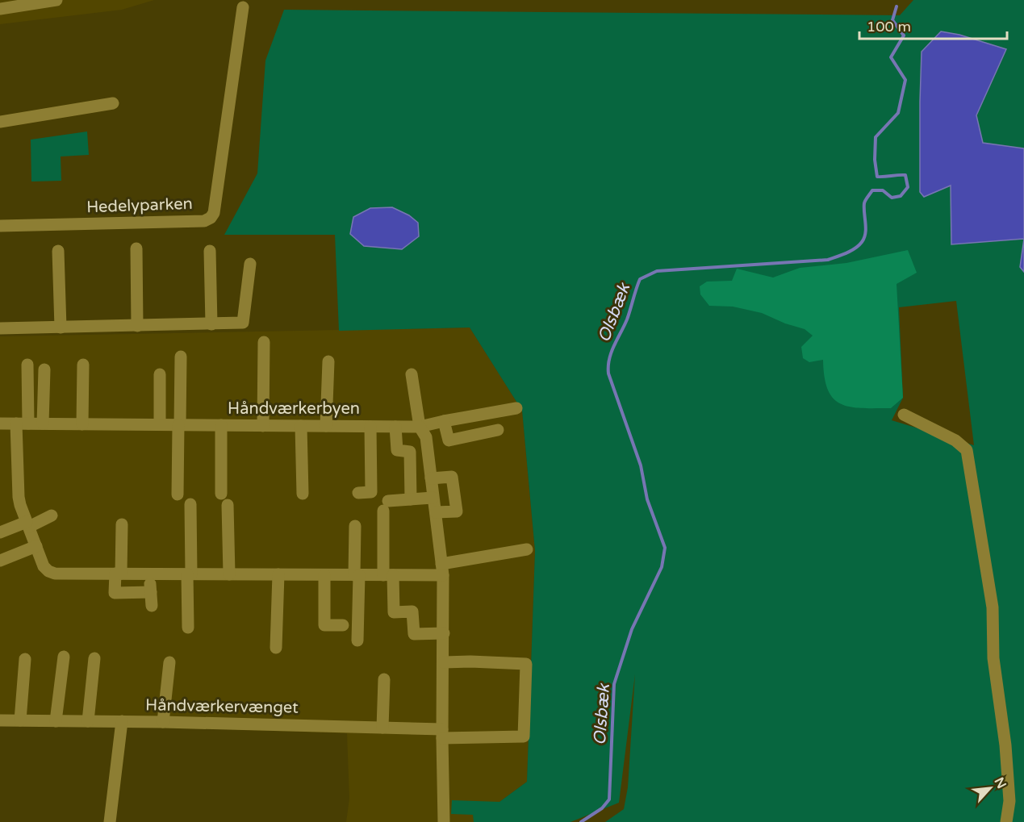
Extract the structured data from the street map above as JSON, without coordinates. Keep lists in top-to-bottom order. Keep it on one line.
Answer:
{"streets":{"street":["Hedelyparken","Håndværkerbyen","Håndværkervænget"]},"water":["Olsbæk"],"scale_bar":"100 m","north":"top right"}
